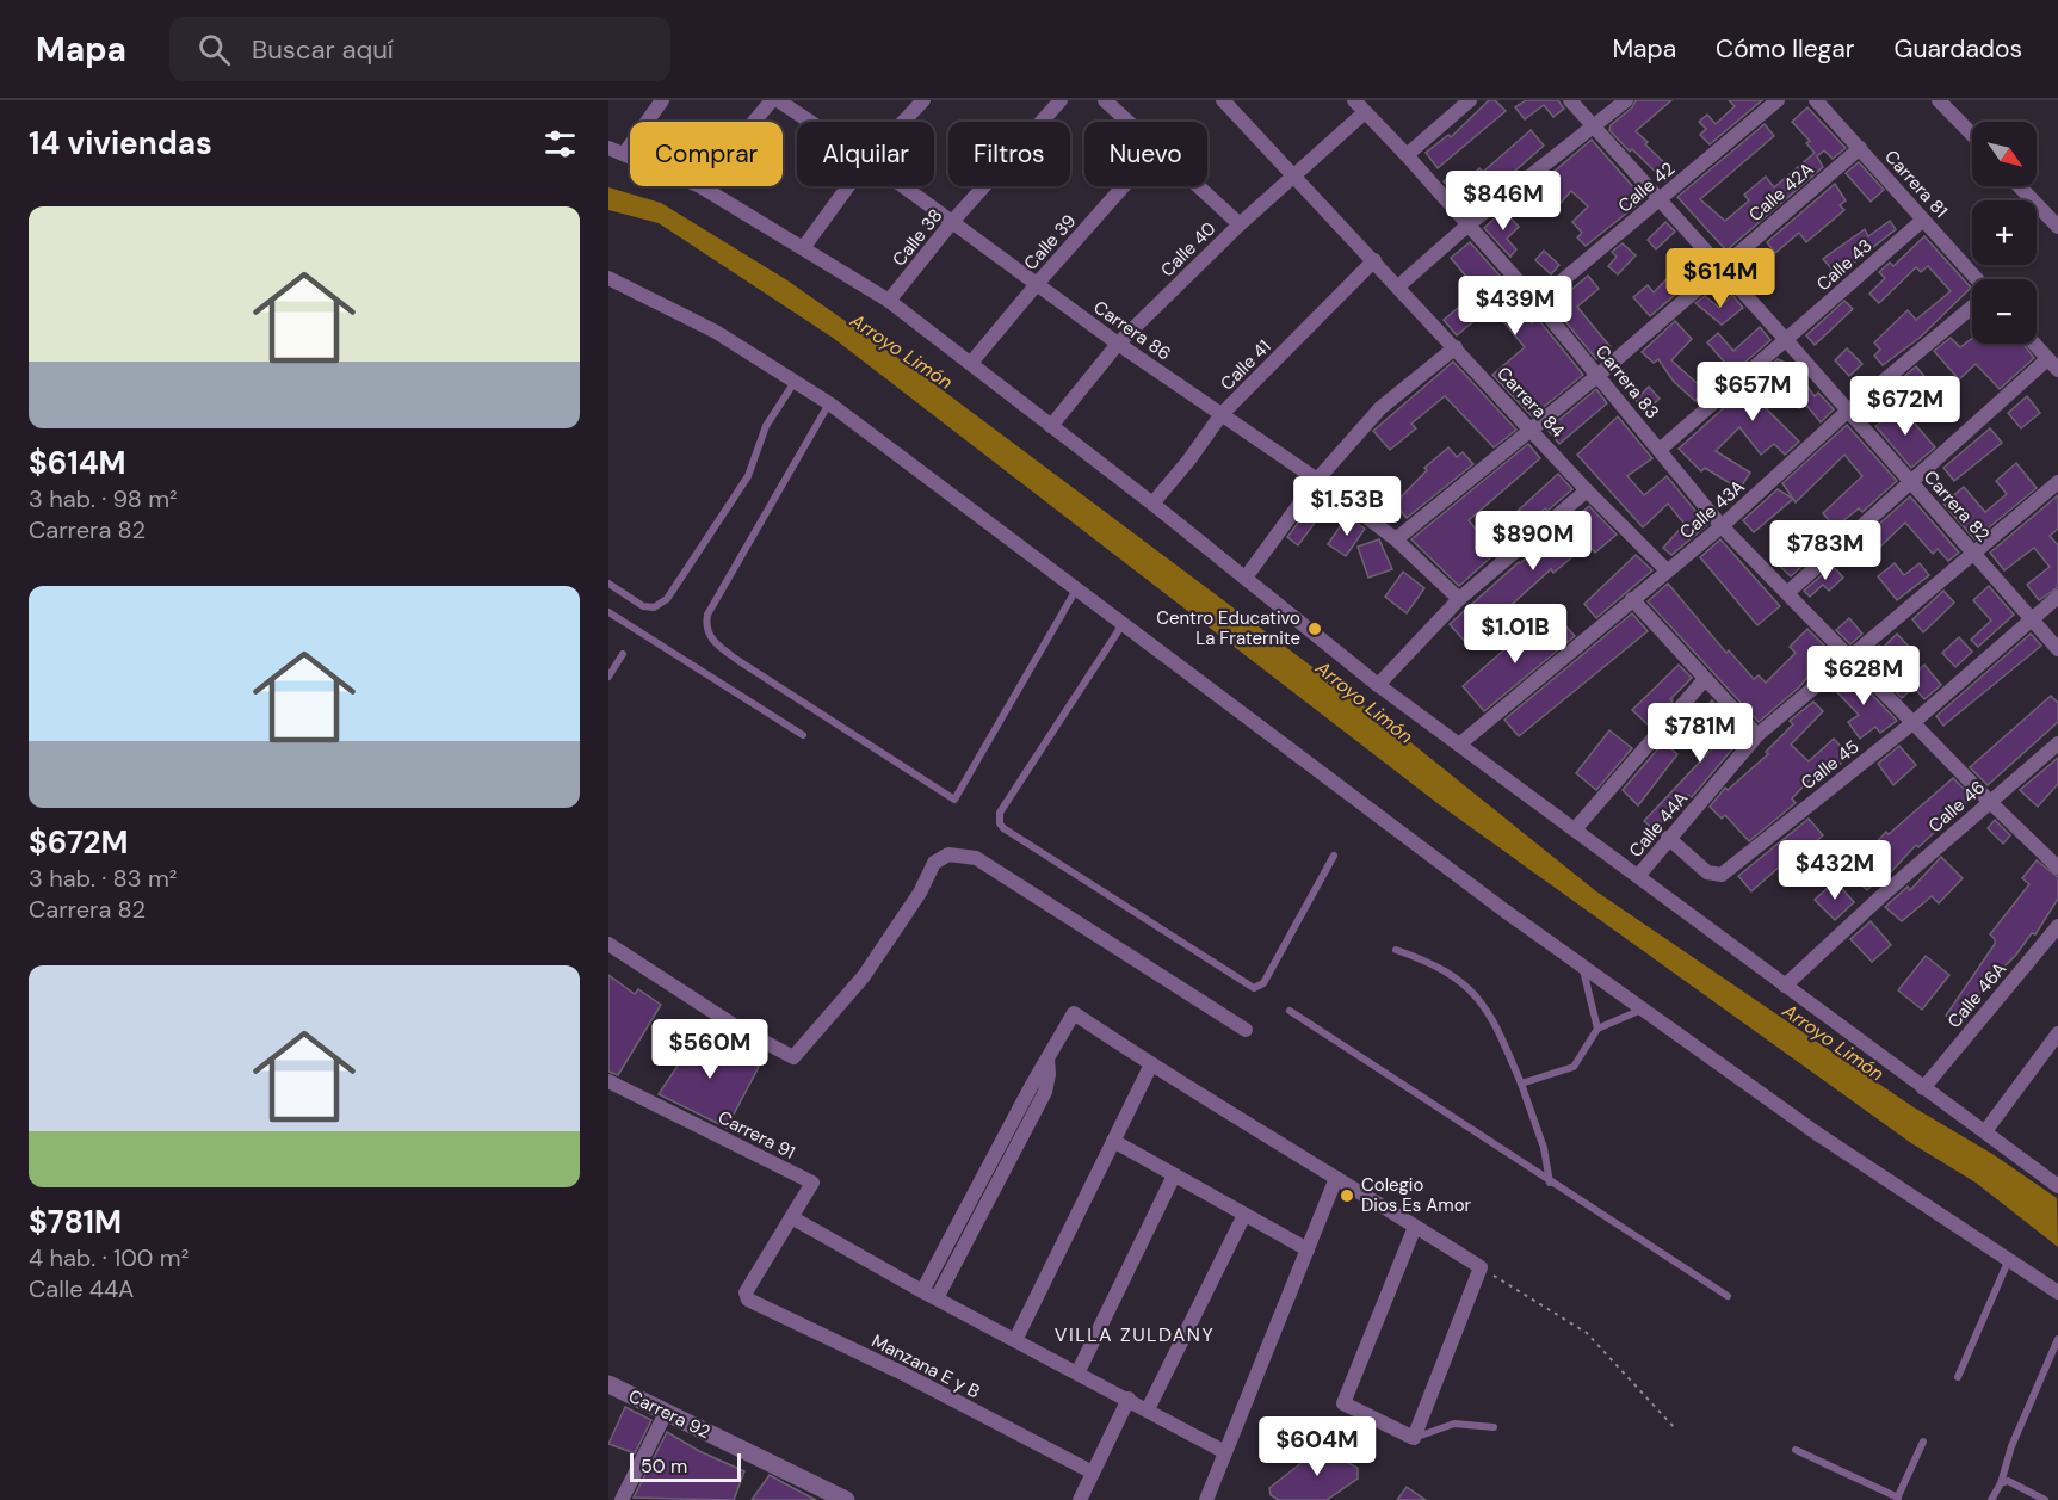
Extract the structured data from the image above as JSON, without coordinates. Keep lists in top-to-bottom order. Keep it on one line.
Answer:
{"streets":{"street":["Carrera 81","Calle 42","Calle 42A","Calle 38","Calle 39","Calle 40","Calle 43","Carrera 86","Calle 41","Carrera 83","Carrera 84","Carrera 82","Calle 43A","Calle 45","Calle 46","Calle 44A","Calle 46A","Carrera 91","Manzana E y B","Carrera 92"]},"crossings":[["Carrera 81","Calle 42A"],["Carrera 81","Calle 43"],["Calle 42","Carrera 83"],["Calle 42","Carrera 82"],["Calle 42A","Carrera 86"],["Calle 42A","Carrera 83"],["Calle 42A","Carrera 84"],["Calle 42A","Carrera 82"],["Calle 38","Carrera 86"],["Calle 39","Carrera 86"],["Calle 40","Carrera 86"],["Calle 40","Carrera 83"],["Calle 40","Carrera 84"],["Calle 43","Carrera 83"],["Calle 43","Carrera 82"],["Carrera 86","Calle 41"],["Calle 41","Carrera 84"],["Carrera 83","Calle 43A"],["Carrera 83","Calle 45"],["Carrera 83","Calle 46"],["Carrera 83","Calle 44A"],["Carrera 84","Calle 43A"],["Carrera 82","Calle 43A"],["Carrera 82","Calle 45"],["Carrera 82","Calle 44A"],["Calle 45","Calle 44A"],["Carrera 91","Manzana E y B"]],"districts":["VILLA ZULDANY"],"water":["Arroyo Limón"],"places":["Centro Educativo La Fraternite","Colegio Dios Es Amor"],"scale_bar":"50 m","north":"bottom right","page":{"header":"Mapa","search":"Buscar aquí","nav":["Mapa","Cómo llegar","Guardados"],"heading":"14 viviendas","map_buttons":["+","−"],"chip":["Comprar","Alquilar","Filtros","Nuevo"],"price":["$846M","$614M","$439M","$657M","$672M","$1.53B","$890M","$783M","$1.01B","$628M","$781M","$432M","$560M","$604M"],"list":[{"name":"$614M","note":"3 hab. · 98 m² · Carrera 82"},{"name":"$672M","note":"3 hab. · 83 m² · Carrera 82"},{"name":"$781M","note":"4 hab. · 100 m² · Calle 44A"}],"scale":"50 m"}}
